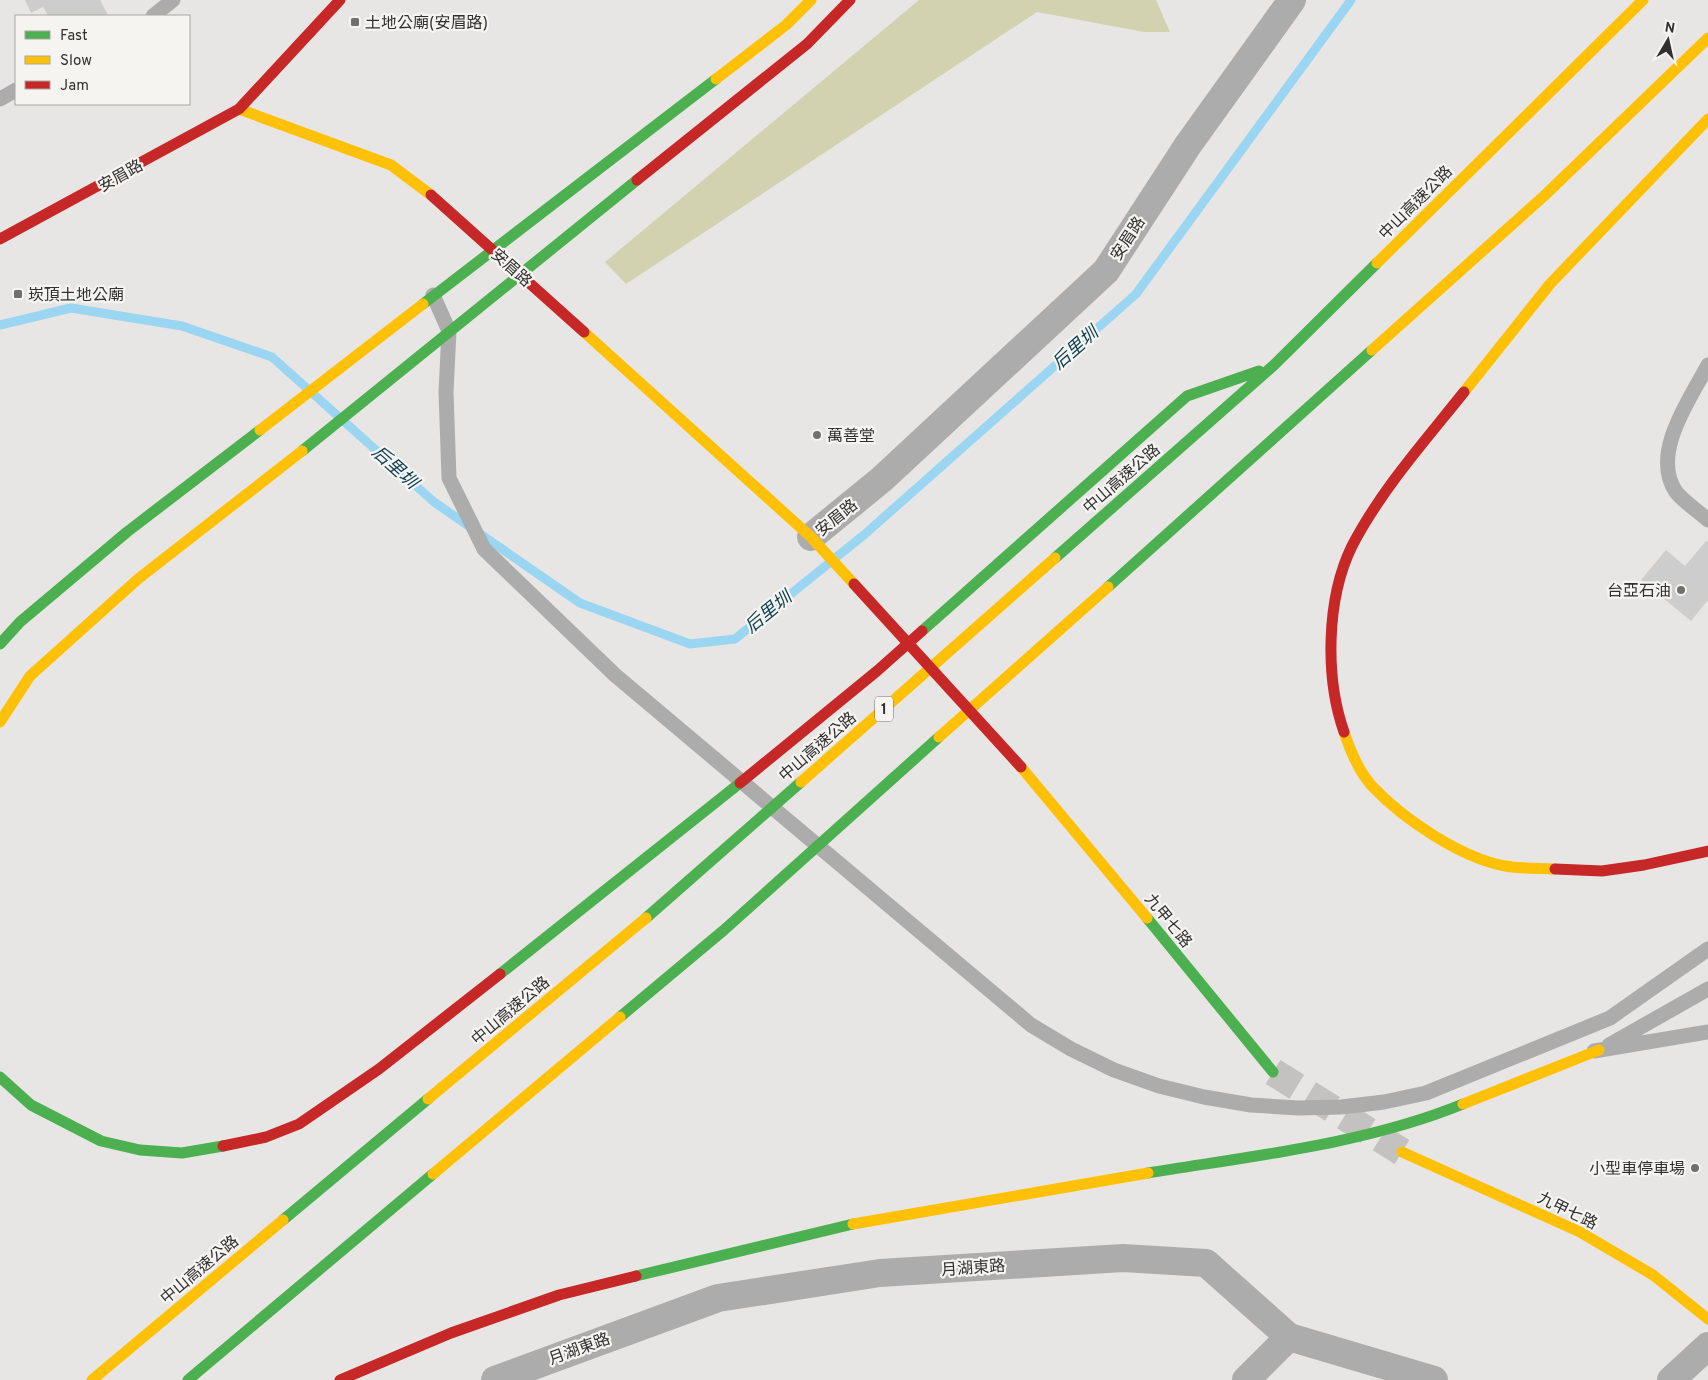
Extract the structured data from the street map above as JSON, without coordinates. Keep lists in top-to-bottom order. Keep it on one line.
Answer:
{"streets":{"main road":["安眉路","中山高速公路","1","九甲七路"],"street":["月湖東路"]},"crossings":[["安眉路","九甲七路"]],"water":["后里圳"],"places":{"transit":["土地公廟(安眉路)","崁頂土地公廟"],"other":["萬善堂","台亞石油","小型車停車場"]},"legend":["Fast","Slow","Jam"],"north":"top"}
